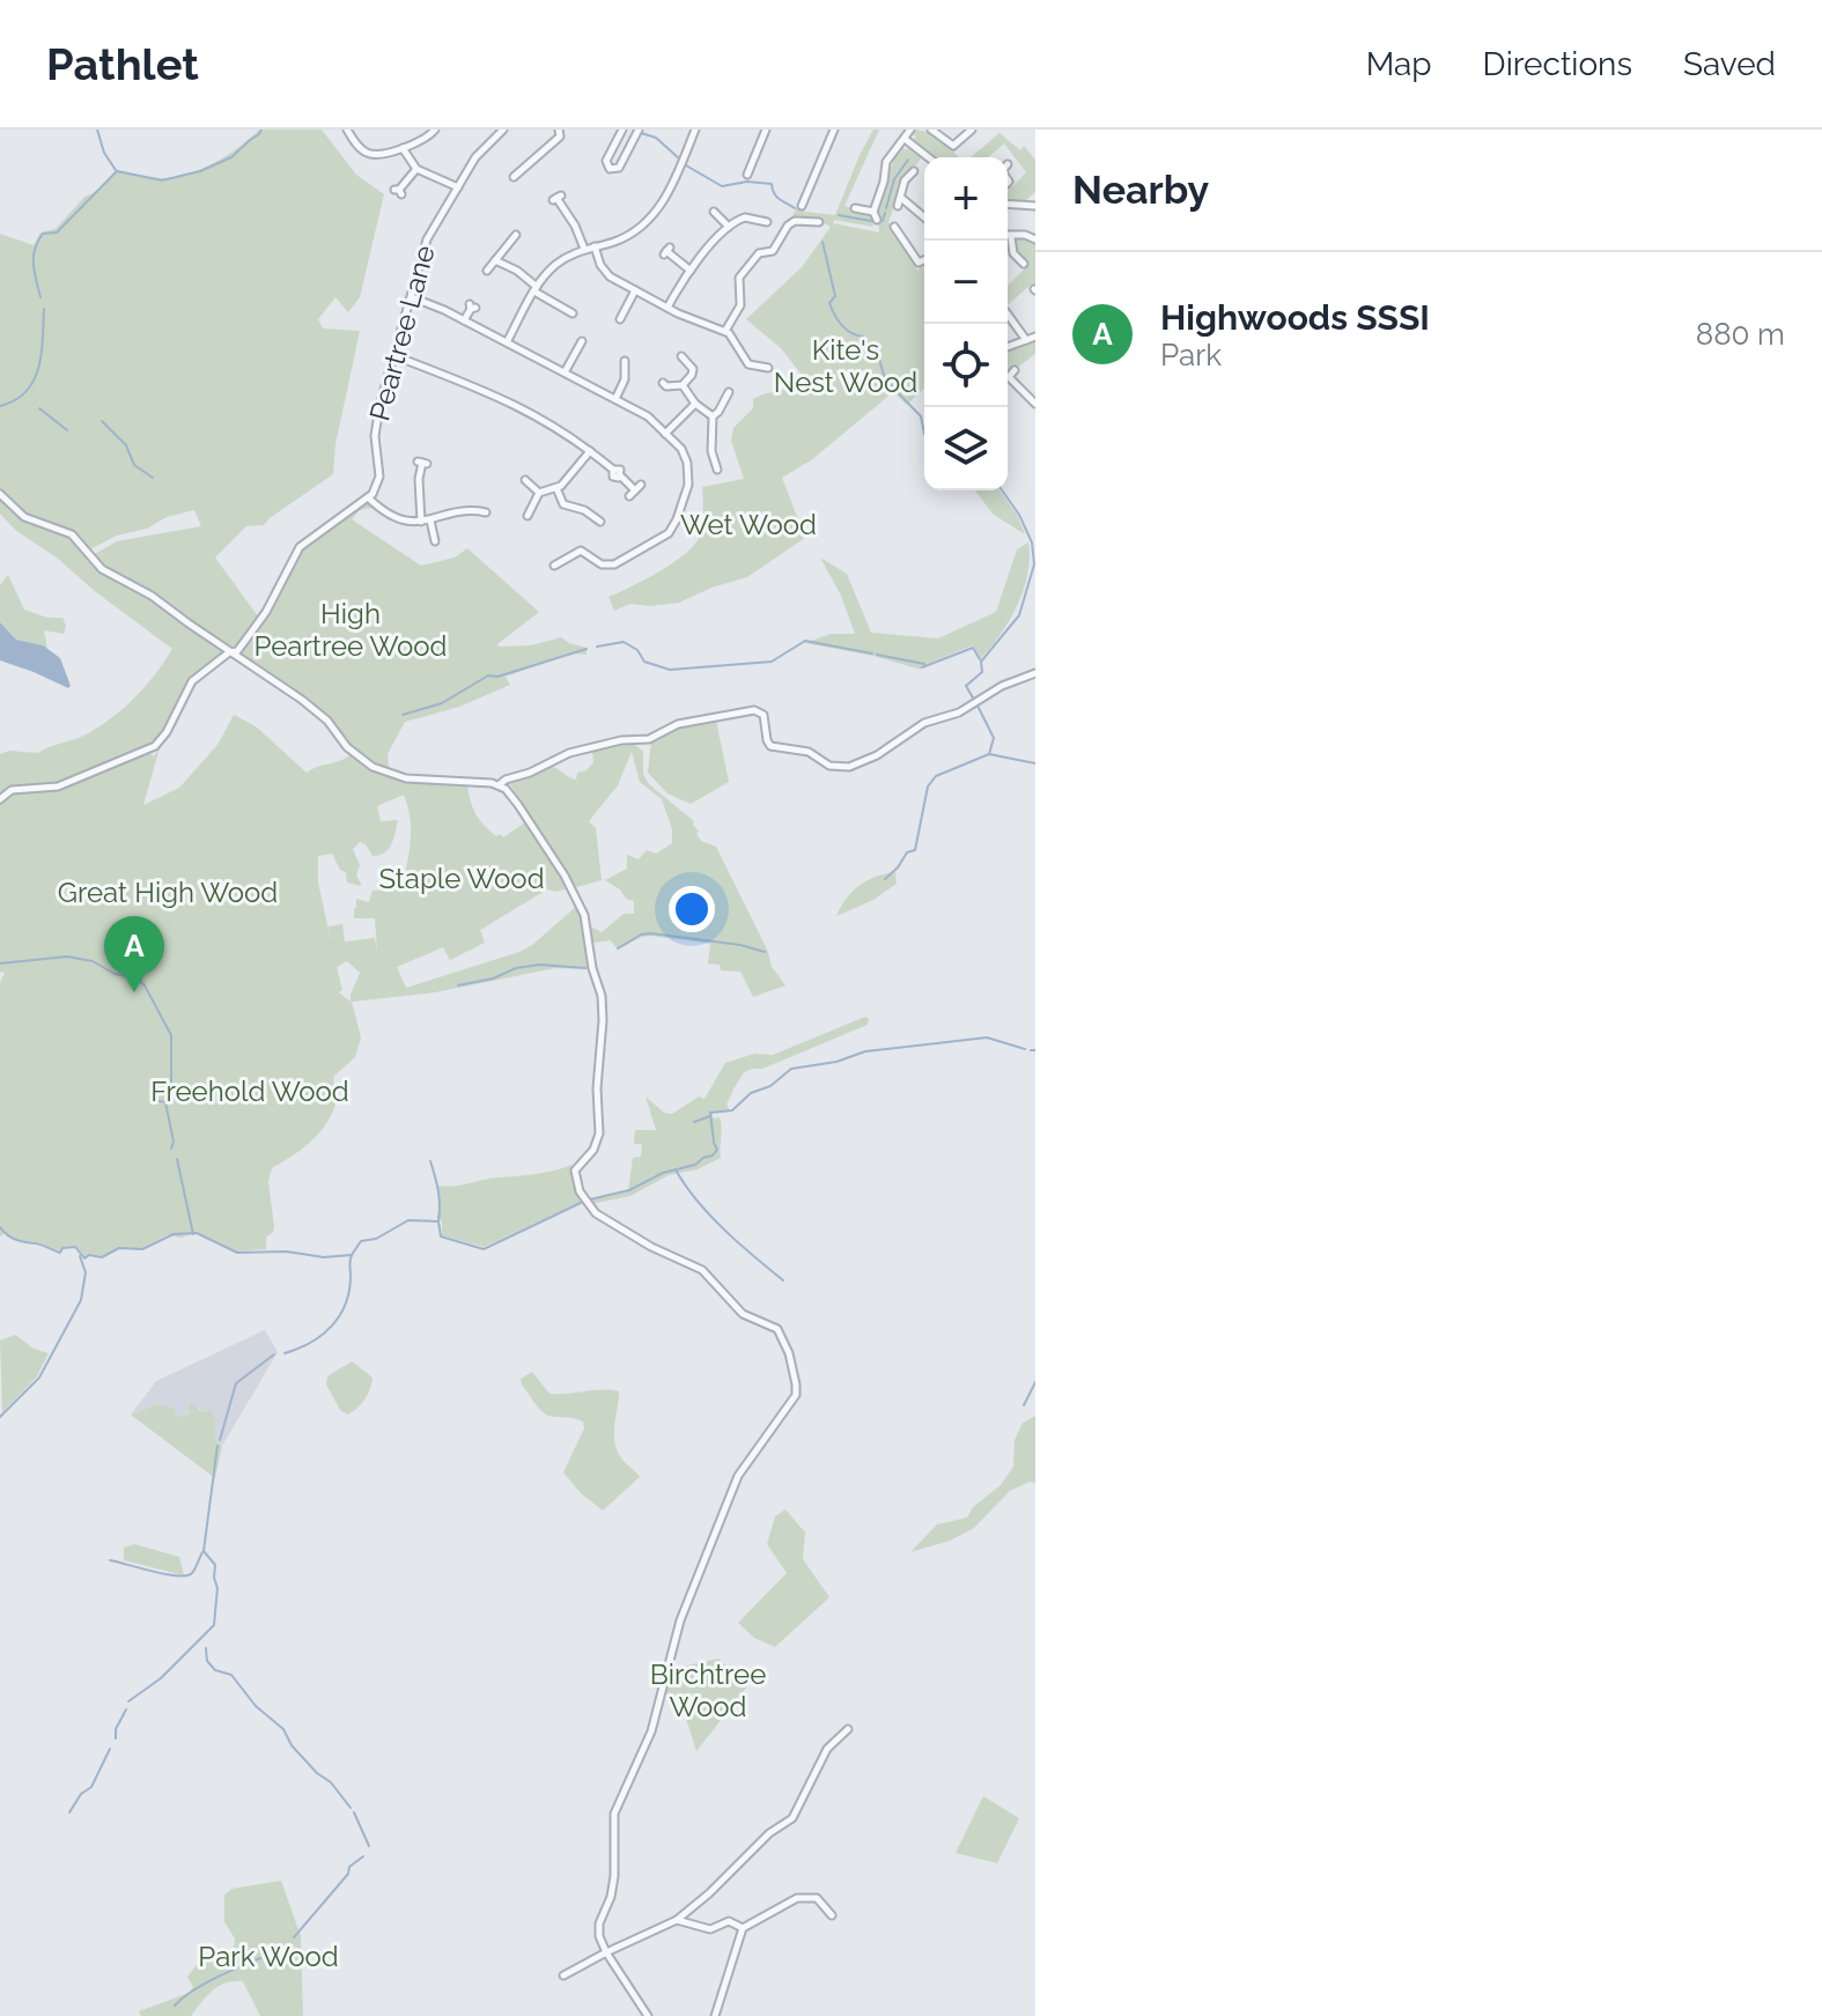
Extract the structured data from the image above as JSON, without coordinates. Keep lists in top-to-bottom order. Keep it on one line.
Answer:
{"streets":{"street":["Peartree Lane"]},"parks":["Kite's Nest Wood","Wet Wood","High Peartree Wood","Staple Wood","Great High Wood","Freehold Wood","Birchtree Wood","Park Wood"],"page":{"header":"Pathlet","nav":["Map","Directions","Saved"],"heading":"Nearby","map_buttons":["+","−"],"list":[{"mark":"A","name":"Highwoods SSSI","note":"Park","value":"880 m"}],"pins":"A"}}
